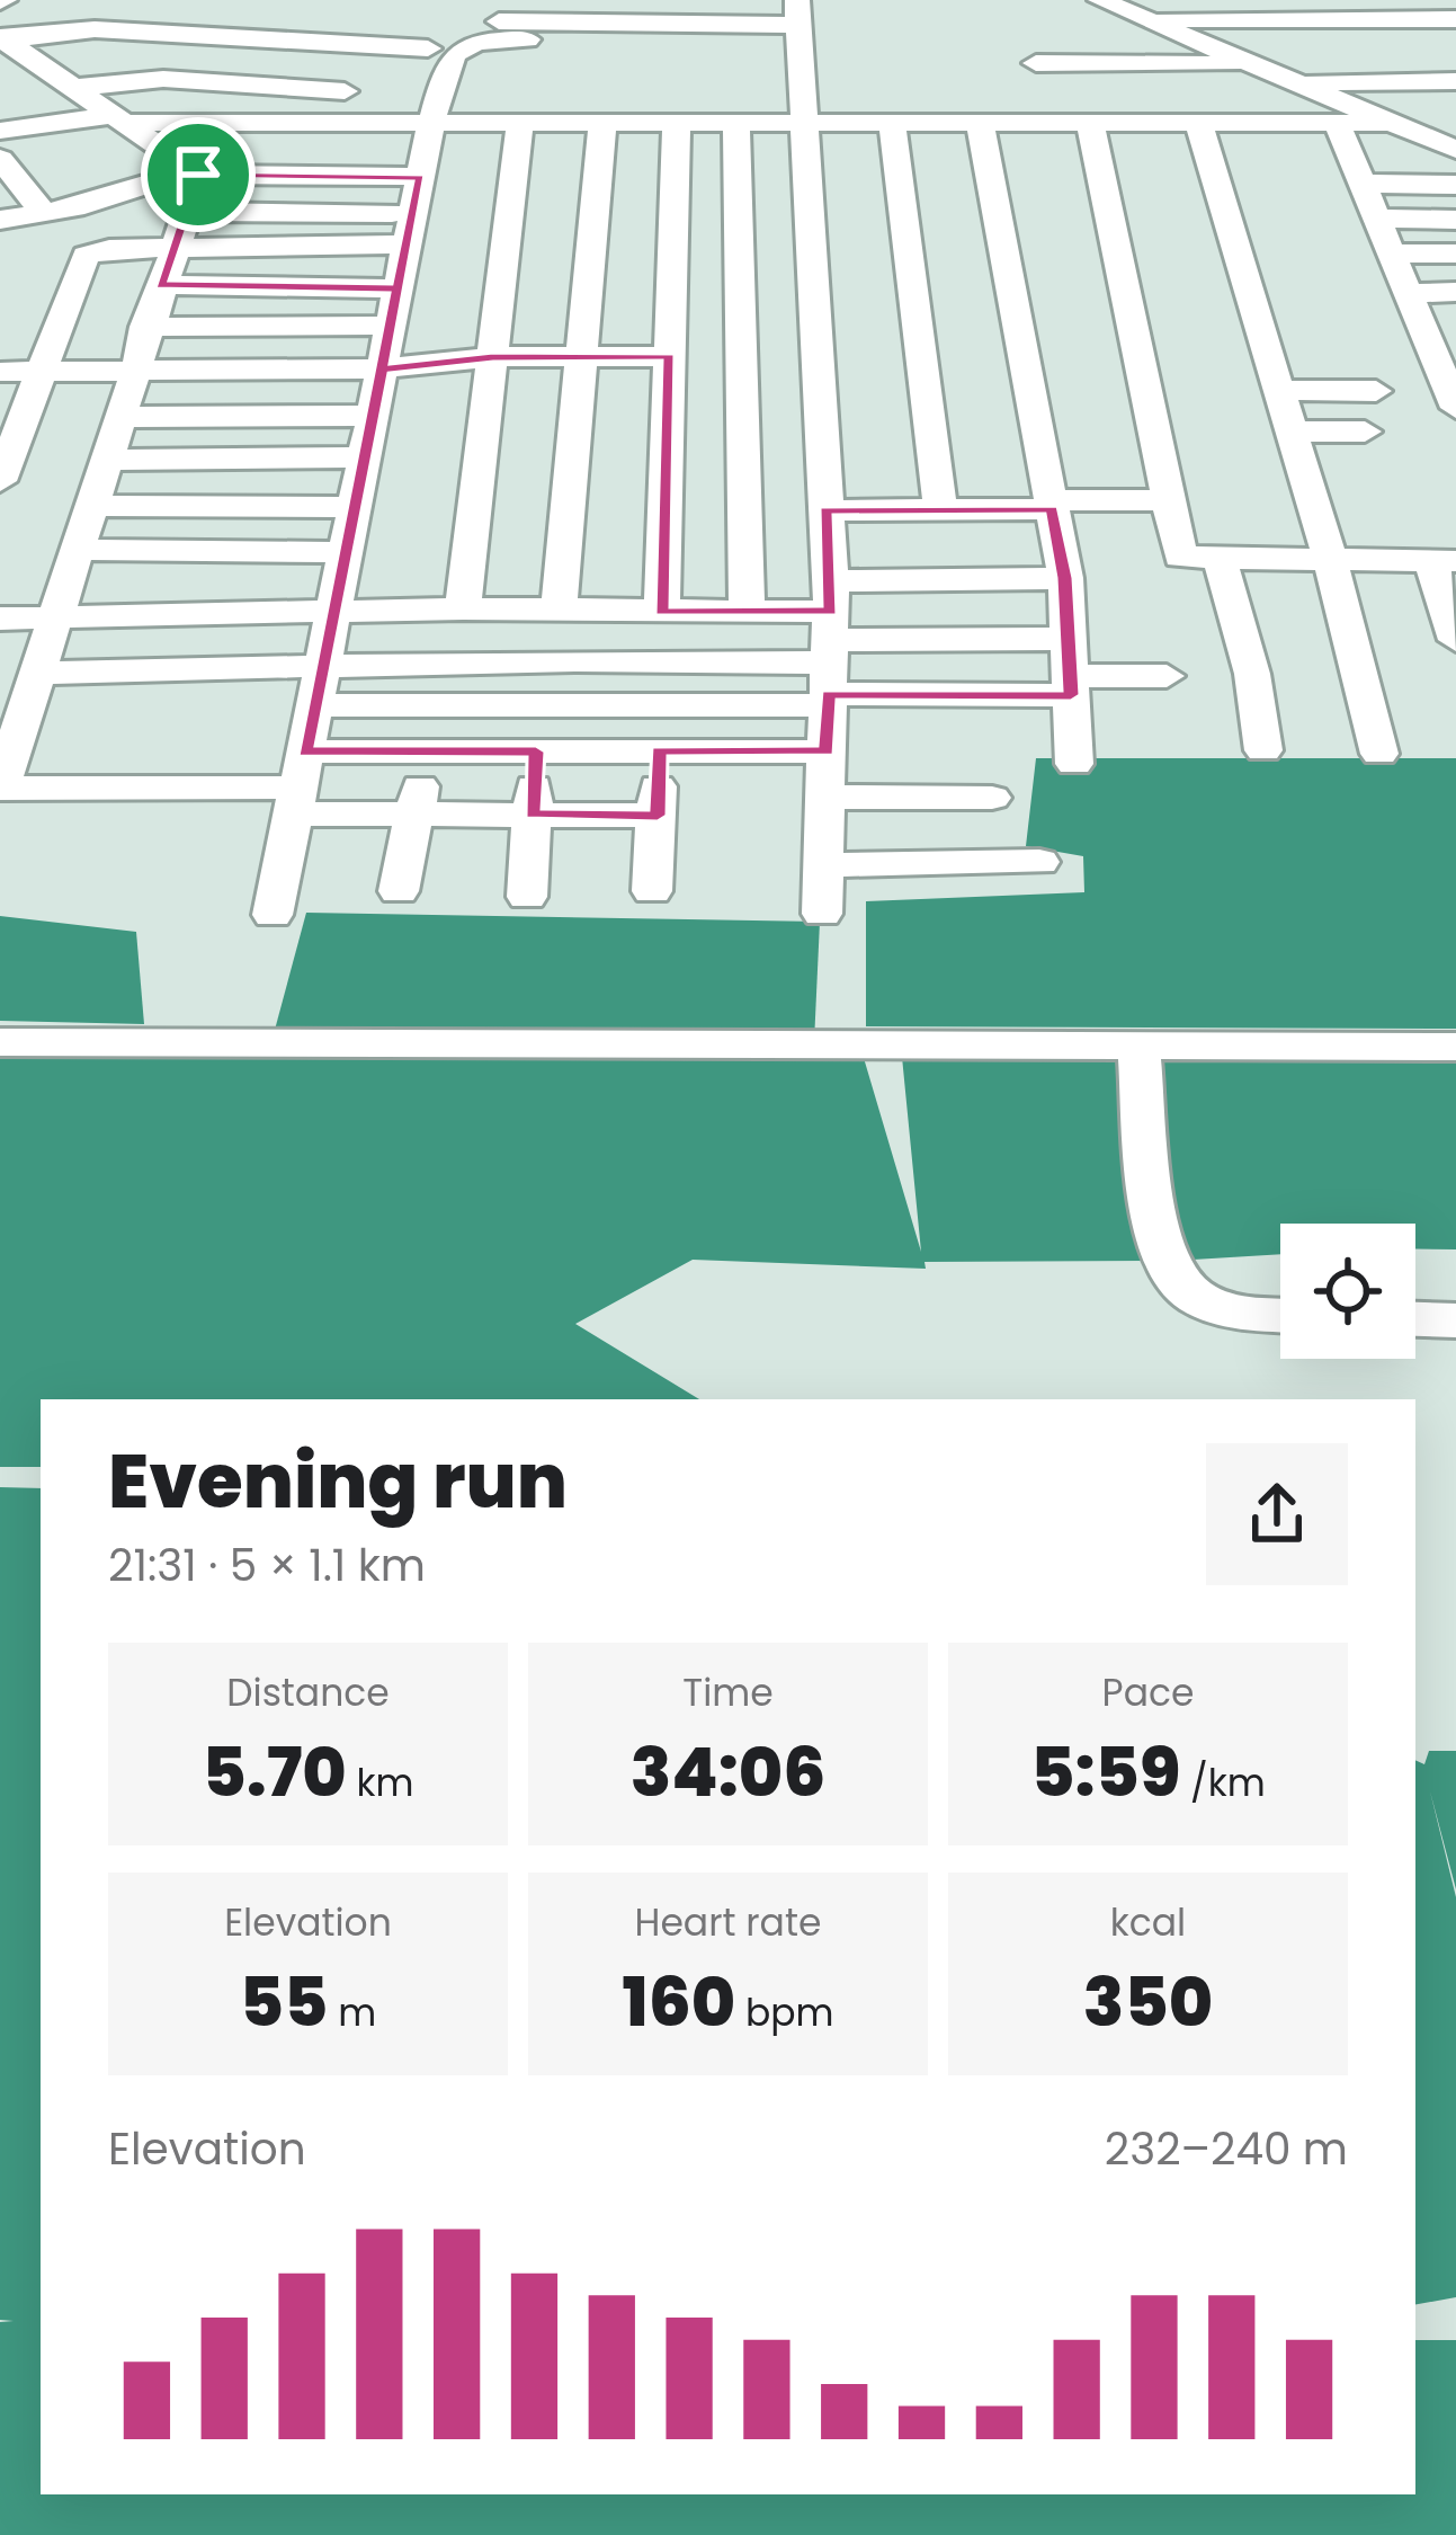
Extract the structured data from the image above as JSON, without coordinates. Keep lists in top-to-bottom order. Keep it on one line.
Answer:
{"page":{"heading":["Evening run","21:31 · 5 × 1.1 km"],"stats":[["Distance","5.70 km"],["Time","34:06"],["Pace","5:59 /km"],["Elevation","55 m"],["Heart rate","160 bpm"],["kcal","350"]],"chart":["Elevation","232–240 m"]}}
